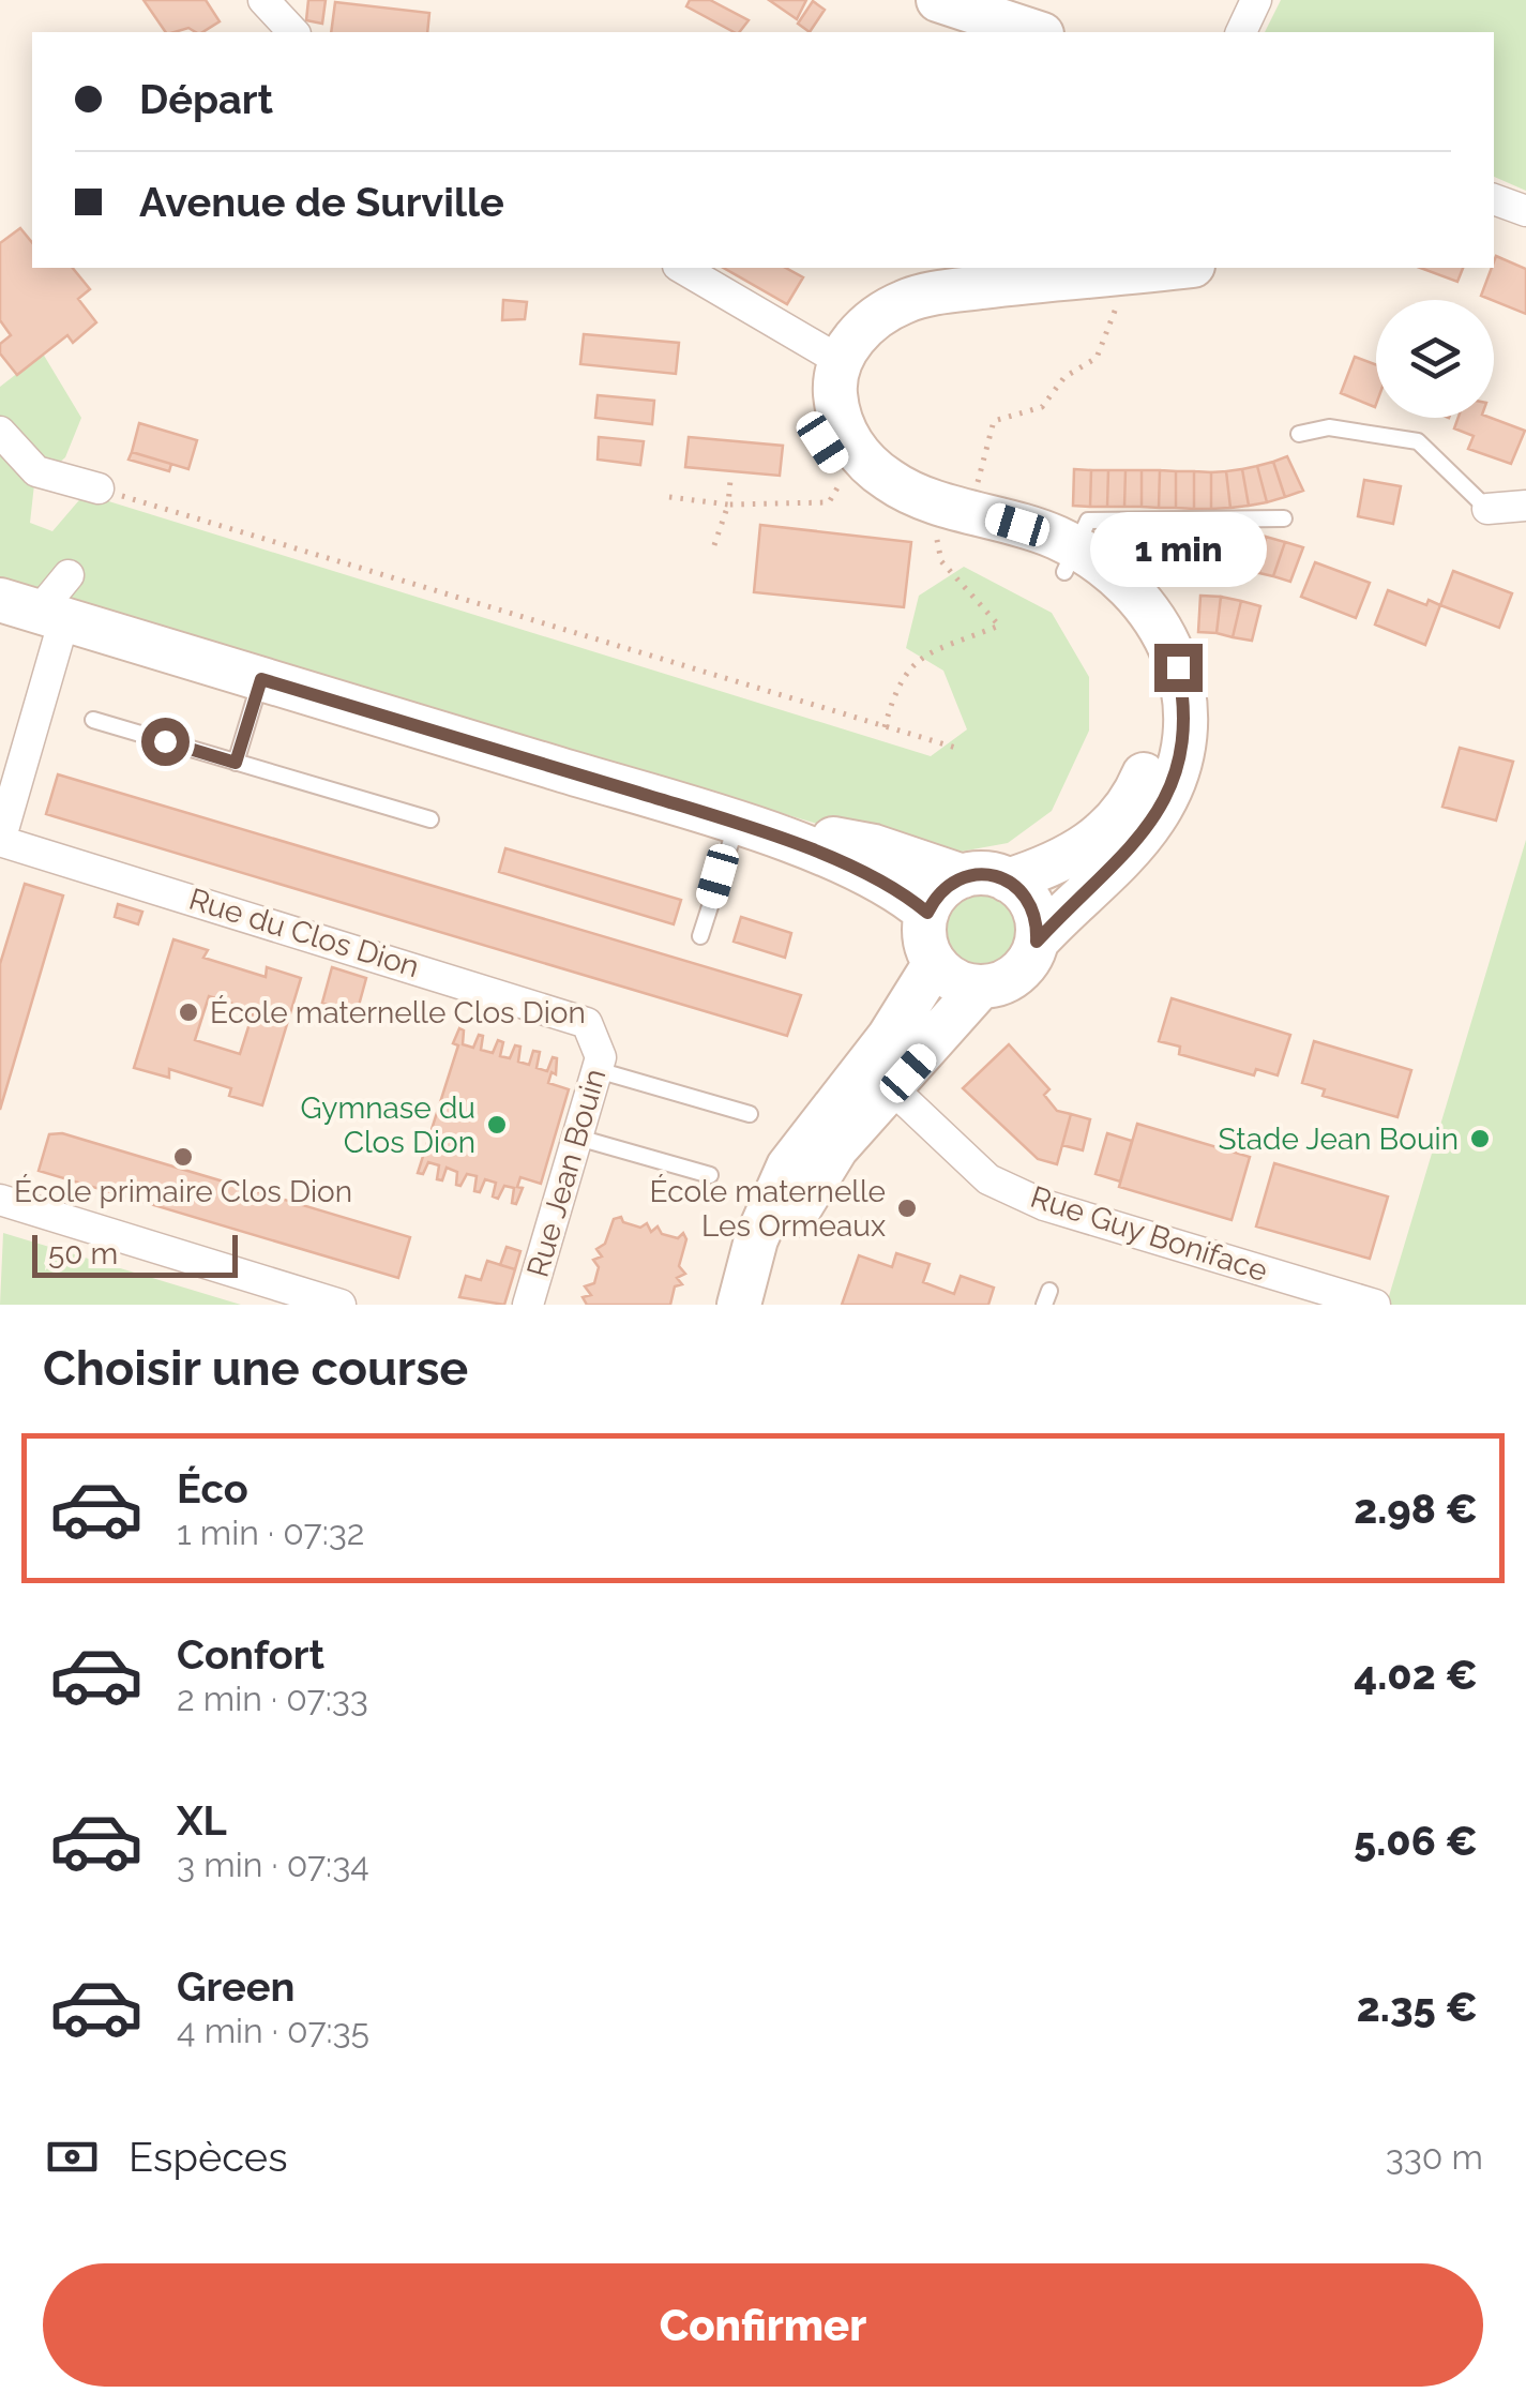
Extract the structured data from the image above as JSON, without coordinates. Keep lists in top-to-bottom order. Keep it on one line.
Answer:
{"streets":{"street":["Rue du Clos Dion","Rue Jean Bouin","Rue Guy Boniface"]},"crossings":[["Rue du Clos Dion","Rue Jean Bouin"]],"places":["École maternelle Clos Dion","Gymnase du Clos Dion","Stade Jean Bouin","École primaire Clos Dion","École maternelle Les Ormeaux"],"scale_bar":"50 m","page":{"banner":["Départ","Avenue de Surville"],"bubble":"1 min","scale":"50 m","heading":"Choisir une course","list":[{"name":"Éco","note":"1 min · 07:32","value":"2.98 €"},{"name":"Confort","note":"2 min · 07:33","value":"4.02 €"},{"name":"XL","note":"3 min · 07:34","value":"5.06 €"},{"name":"Green","note":"4 min · 07:35","value":"2.35 €"}],"pay":["Espèces","330 m"],"buttons":"Confirmer"}}
